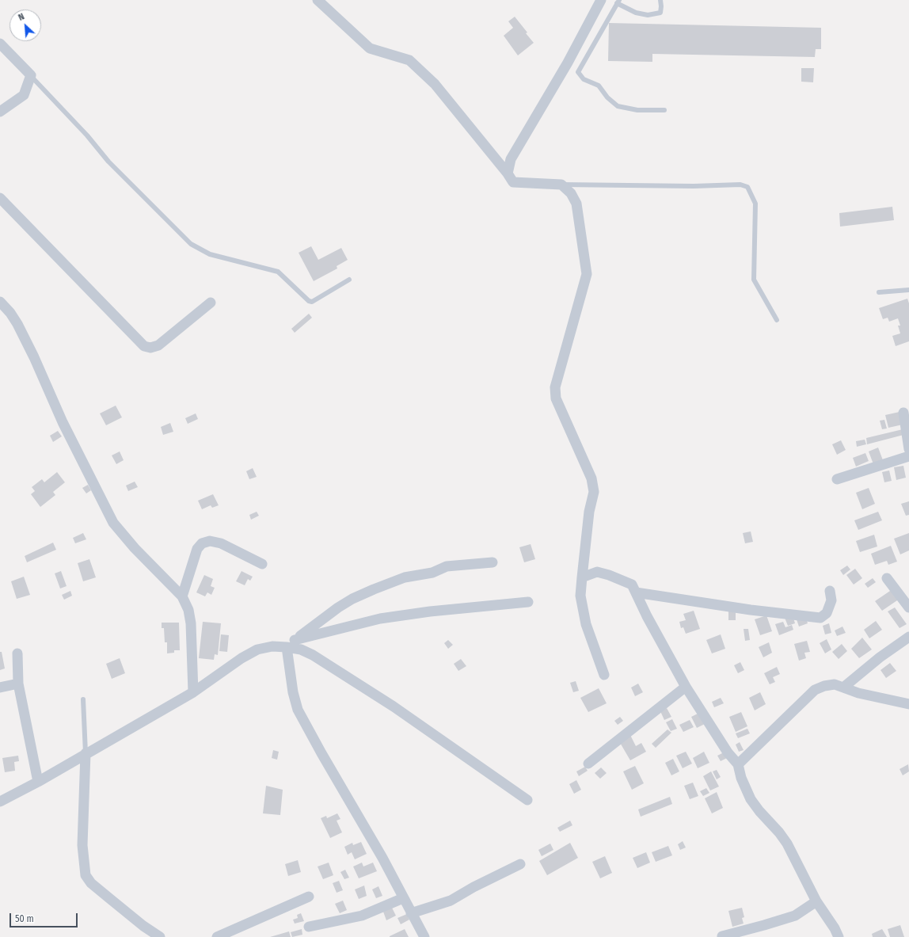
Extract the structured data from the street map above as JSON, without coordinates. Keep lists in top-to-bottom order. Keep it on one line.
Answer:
{"scale_bar":"50 m","north":"top left"}
